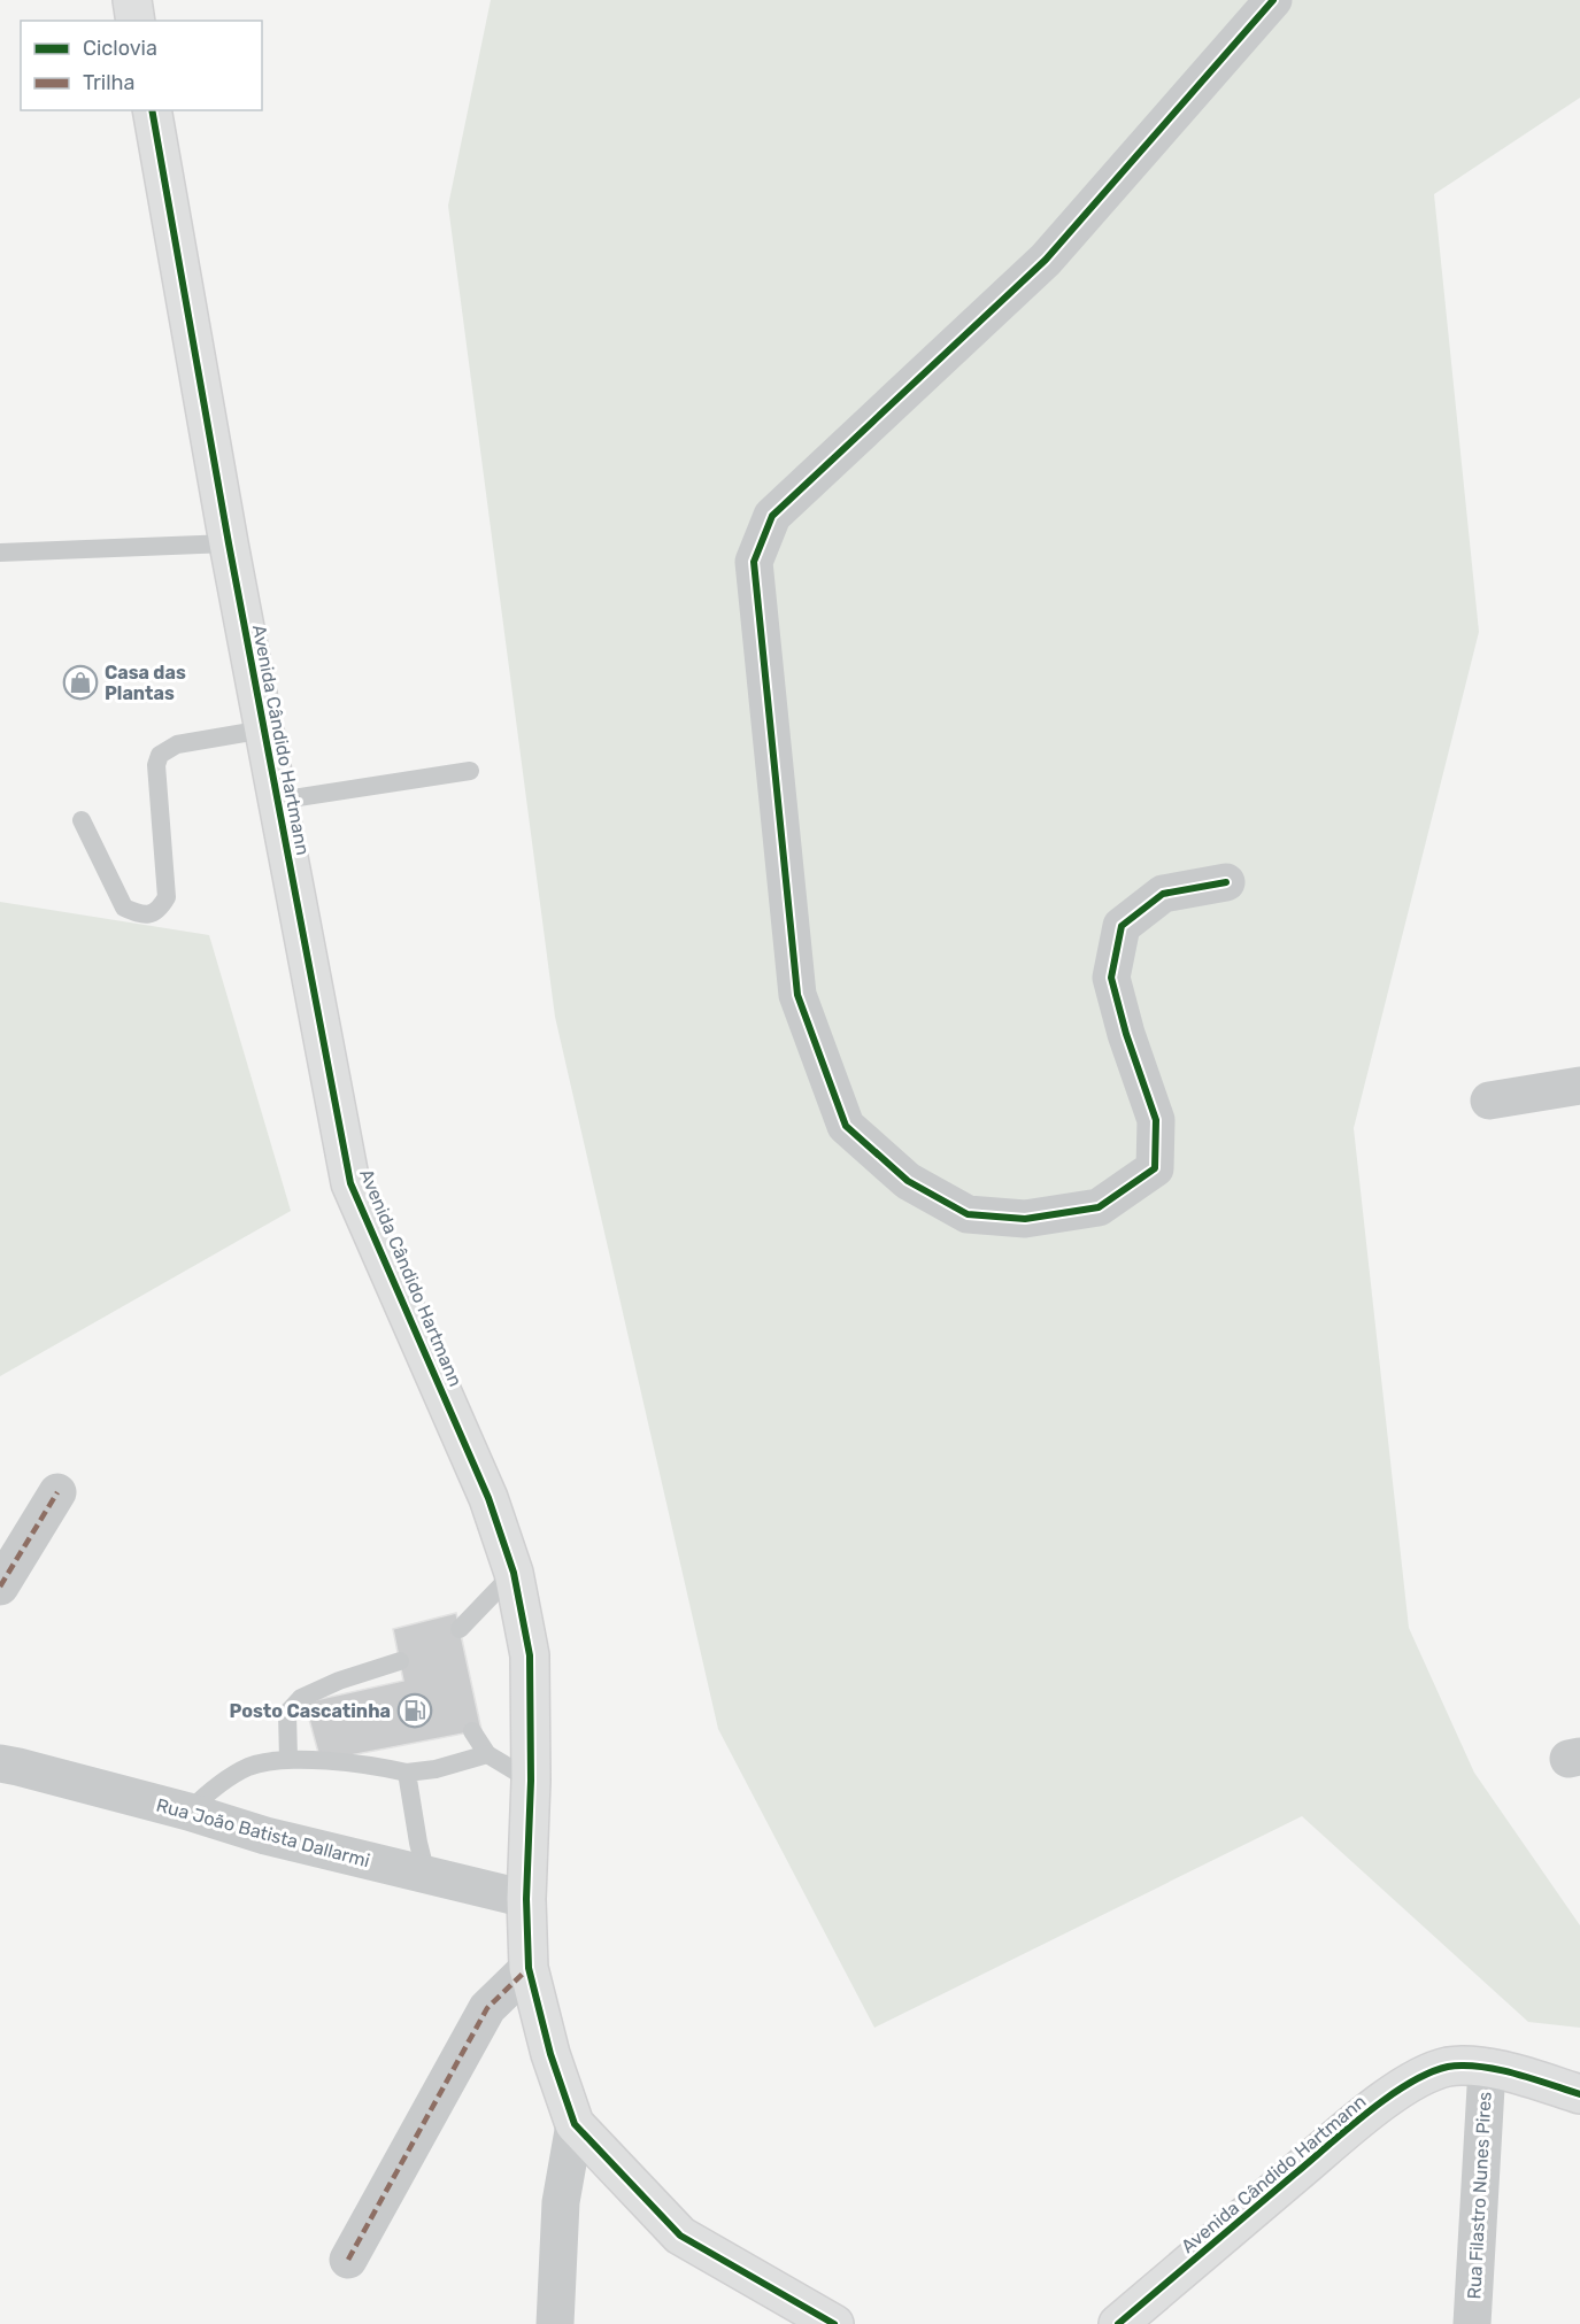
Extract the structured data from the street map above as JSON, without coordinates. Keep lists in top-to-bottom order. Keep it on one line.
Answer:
{"streets":{"main road":["Avenida Cândido Hartmann"],"street":["Rua João Batista Dallarmi","Rua Filastro Nunes Pires"]},"crossings":[["Avenida Cândido Hartmann","Rua João Batista Dallarmi"],["Avenida Cândido Hartmann","Rua Filastro Nunes Pires"]],"places":{"shop":["Casa das Plantas"],"fuel station":["Posto Cascatinha"]},"legend":["Ciclovia","Trilha"]}
